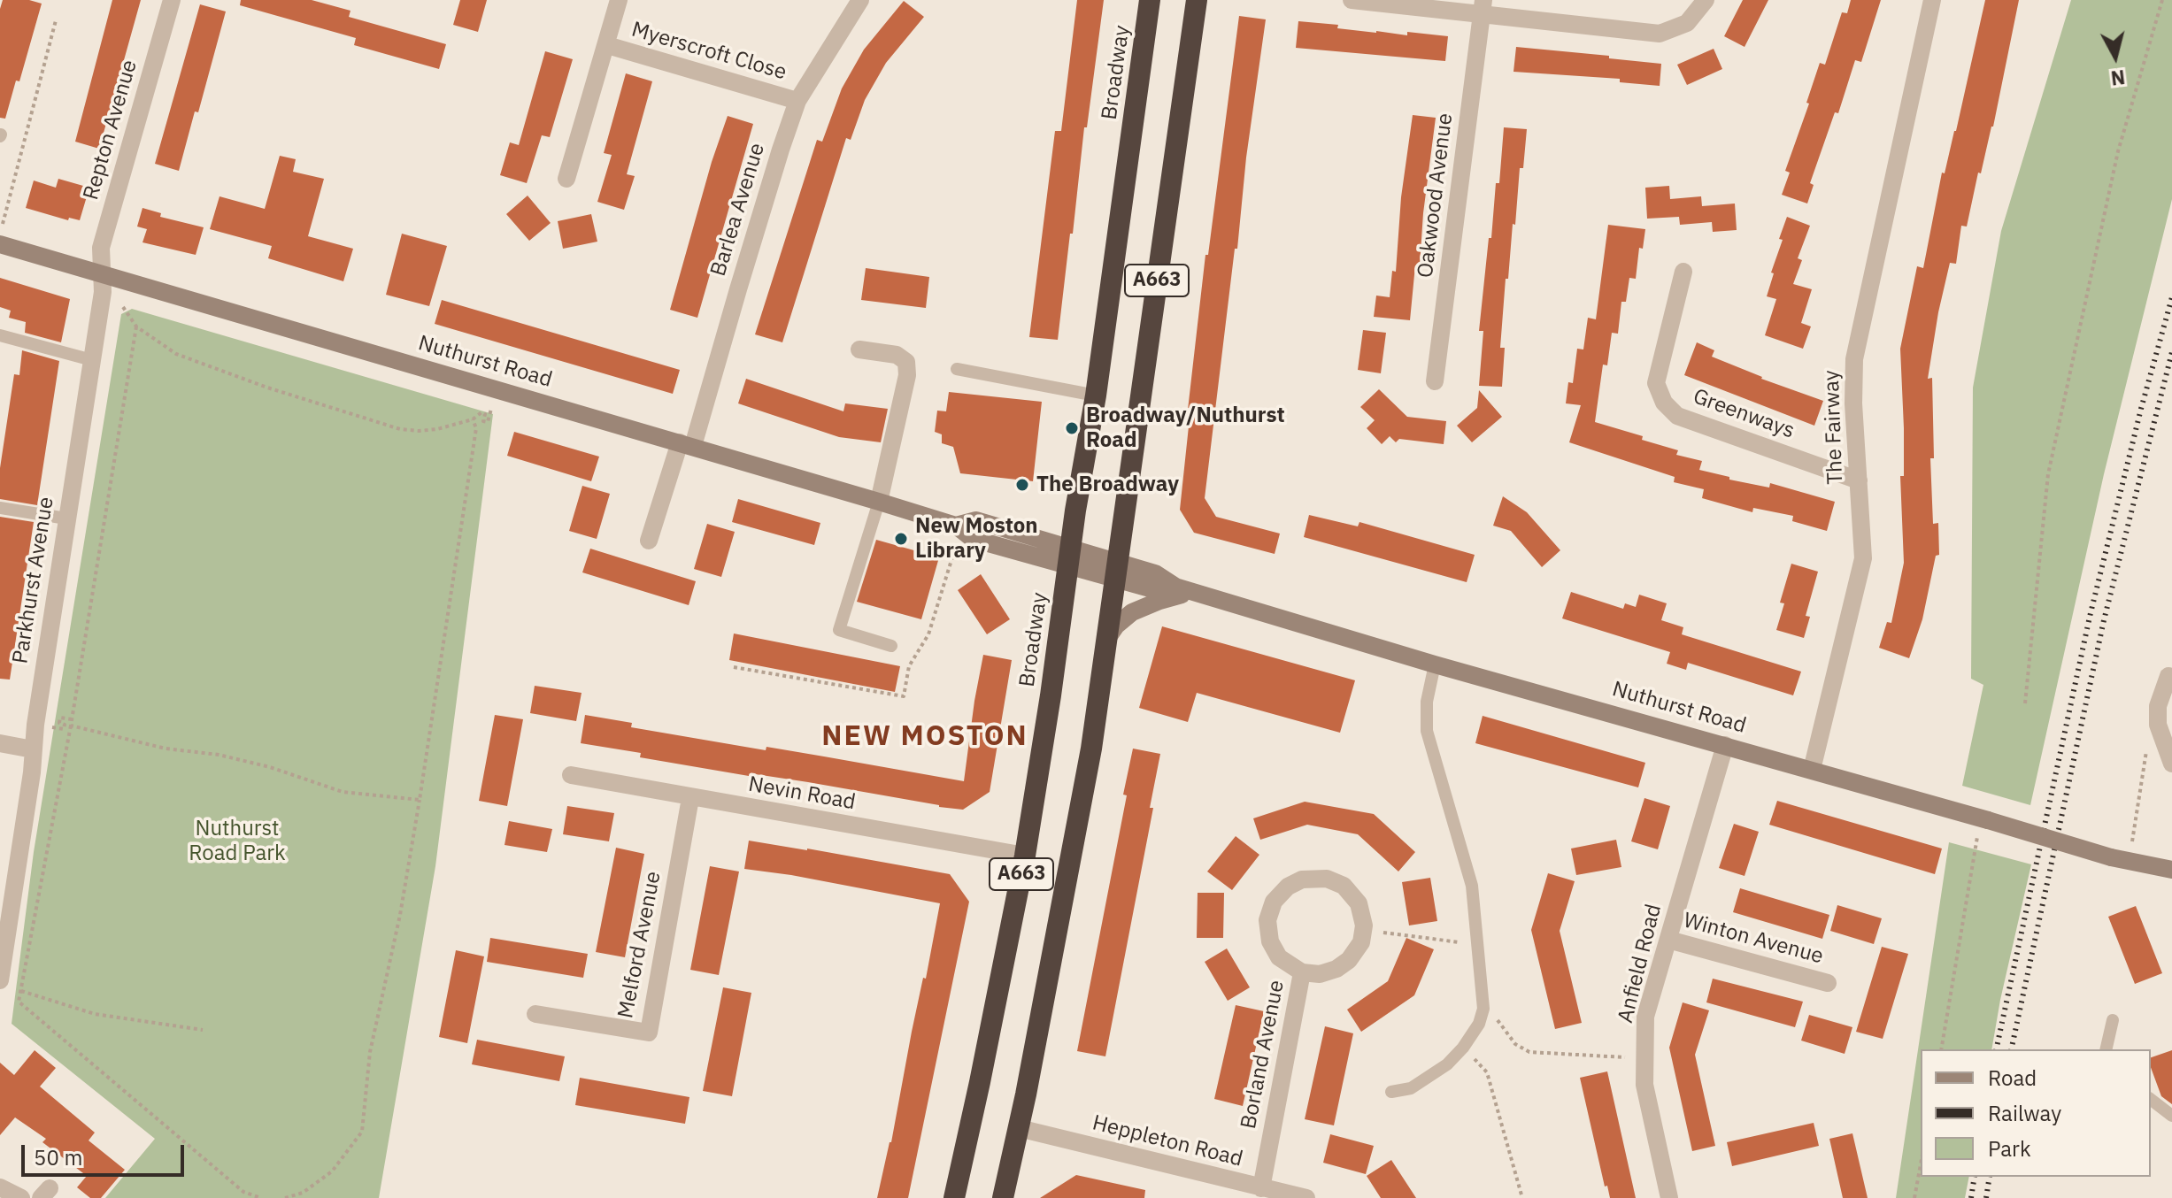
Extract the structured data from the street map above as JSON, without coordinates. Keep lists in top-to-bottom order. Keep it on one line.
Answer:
{"streets":{"highway":["Broadway","A663"],"street":["Myerscroft Close","Repton Avenue","Oakwood Avenue","Barlea Avenue","Nuthurst Road","Greenways","The Fairway","Parkhurst Avenue","Nevin Road","Winton Avenue","Melford Avenue","Anfield Road","Borland Avenue","Heppleton Road"]},"crossings":[["Myerscroft Close","Barlea Avenue"],["Broadway","Nuthurst Road"],["Broadway","Nevin Road"],["Repton Avenue","Nuthurst Road"],["Repton Avenue","Parkhurst Avenue"],["Barlea Avenue","Nuthurst Road"],["A663","Nuthurst Road"],["A663","Heppleton Road"],["Nuthurst Road","The Fairway"],["Nuthurst Road","Parkhurst Avenue"],["Nuthurst Road","Anfield Road"],["Greenways","The Fairway"],["Nevin Road","Melford Avenue"],["Winton Avenue","Anfield Road"],["Borland Avenue","Heppleton Road"]],"districts":["NEW MOSTON"],"parks":["Nuthurst Road Park"],"places":["Broadway/Nuthurst Road","The Broadway","New Moston Library"],"legend":["Road","Railway","Park"],"scale_bar":"50 m","north":"bottom"}
